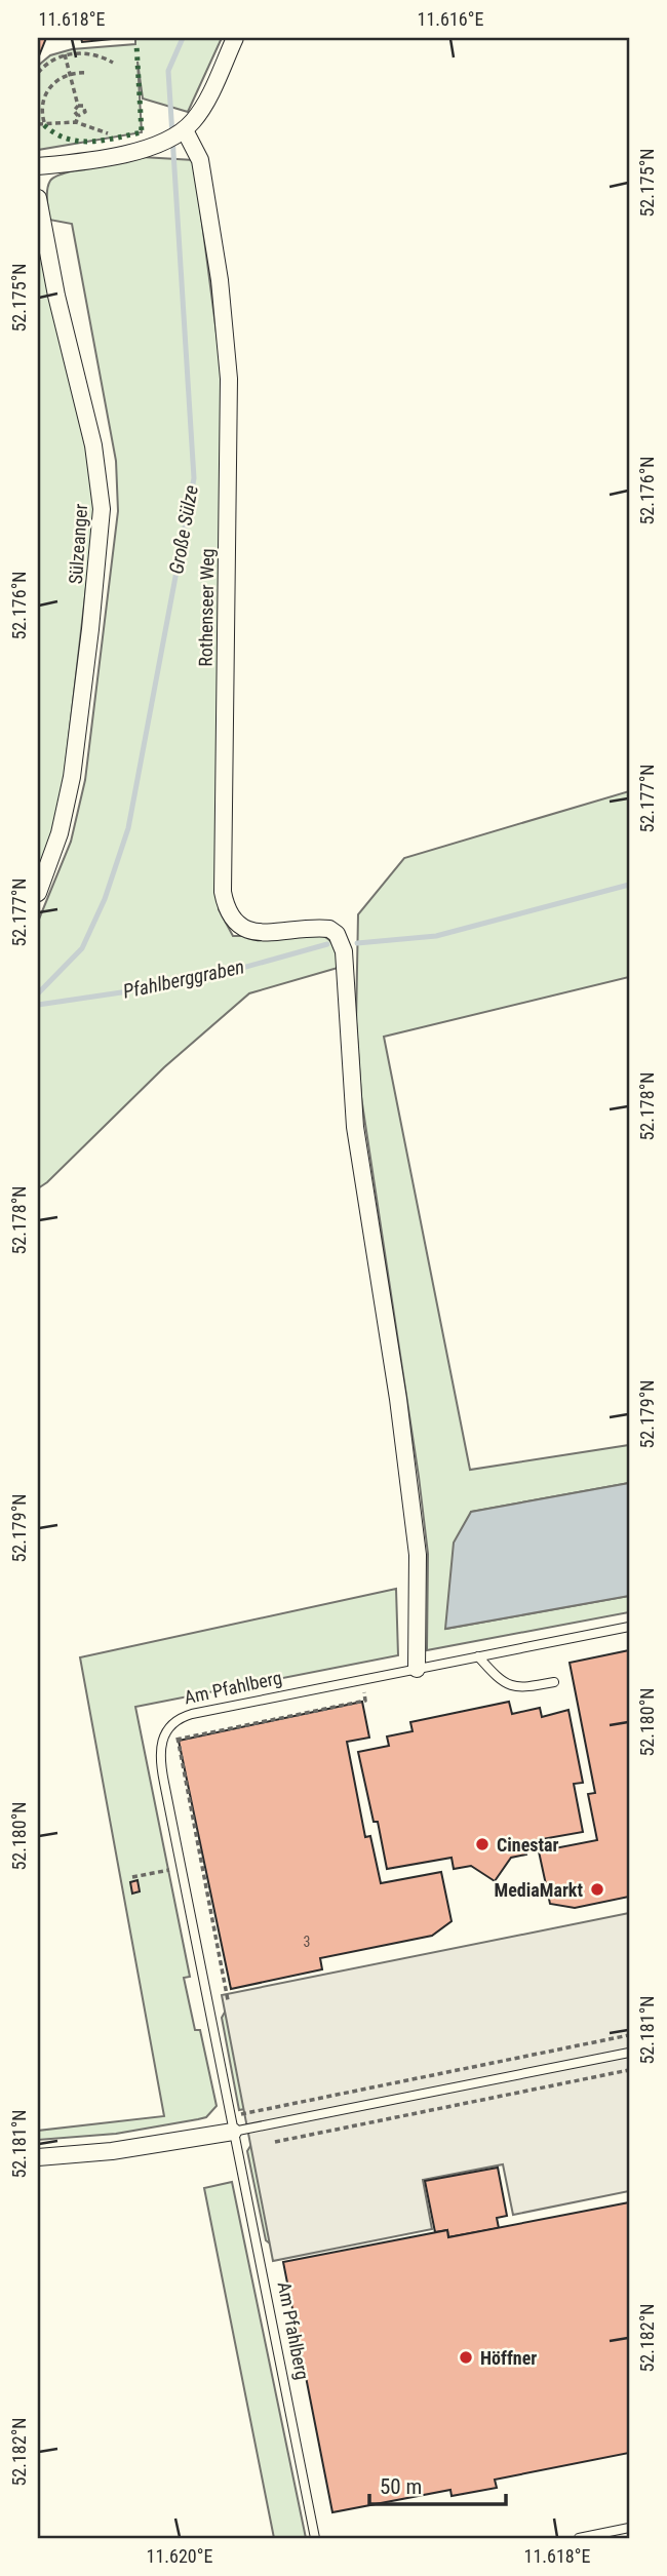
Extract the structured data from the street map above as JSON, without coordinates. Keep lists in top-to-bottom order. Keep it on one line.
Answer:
{"streets":{"street":["Sülzeanger","Rothenseer Weg"],"lane":["Am Pfahlberg"]},"crossings":[["Rothenseer Weg","Am Pfahlberg"]],"water":["Große Sülze","Pfahlberggraben"],"places":["Cinestar","MediaMarkt","Höffner"],"house_numbers":["3"],"scale_bar":"50 m","coordinates":["11.618°E","11.616°E","52.175°N","52.176°N","52.177°N","52.178°N","52.179°N","52.180°N","52.181°N","52.182°N","11.620°E"]}
